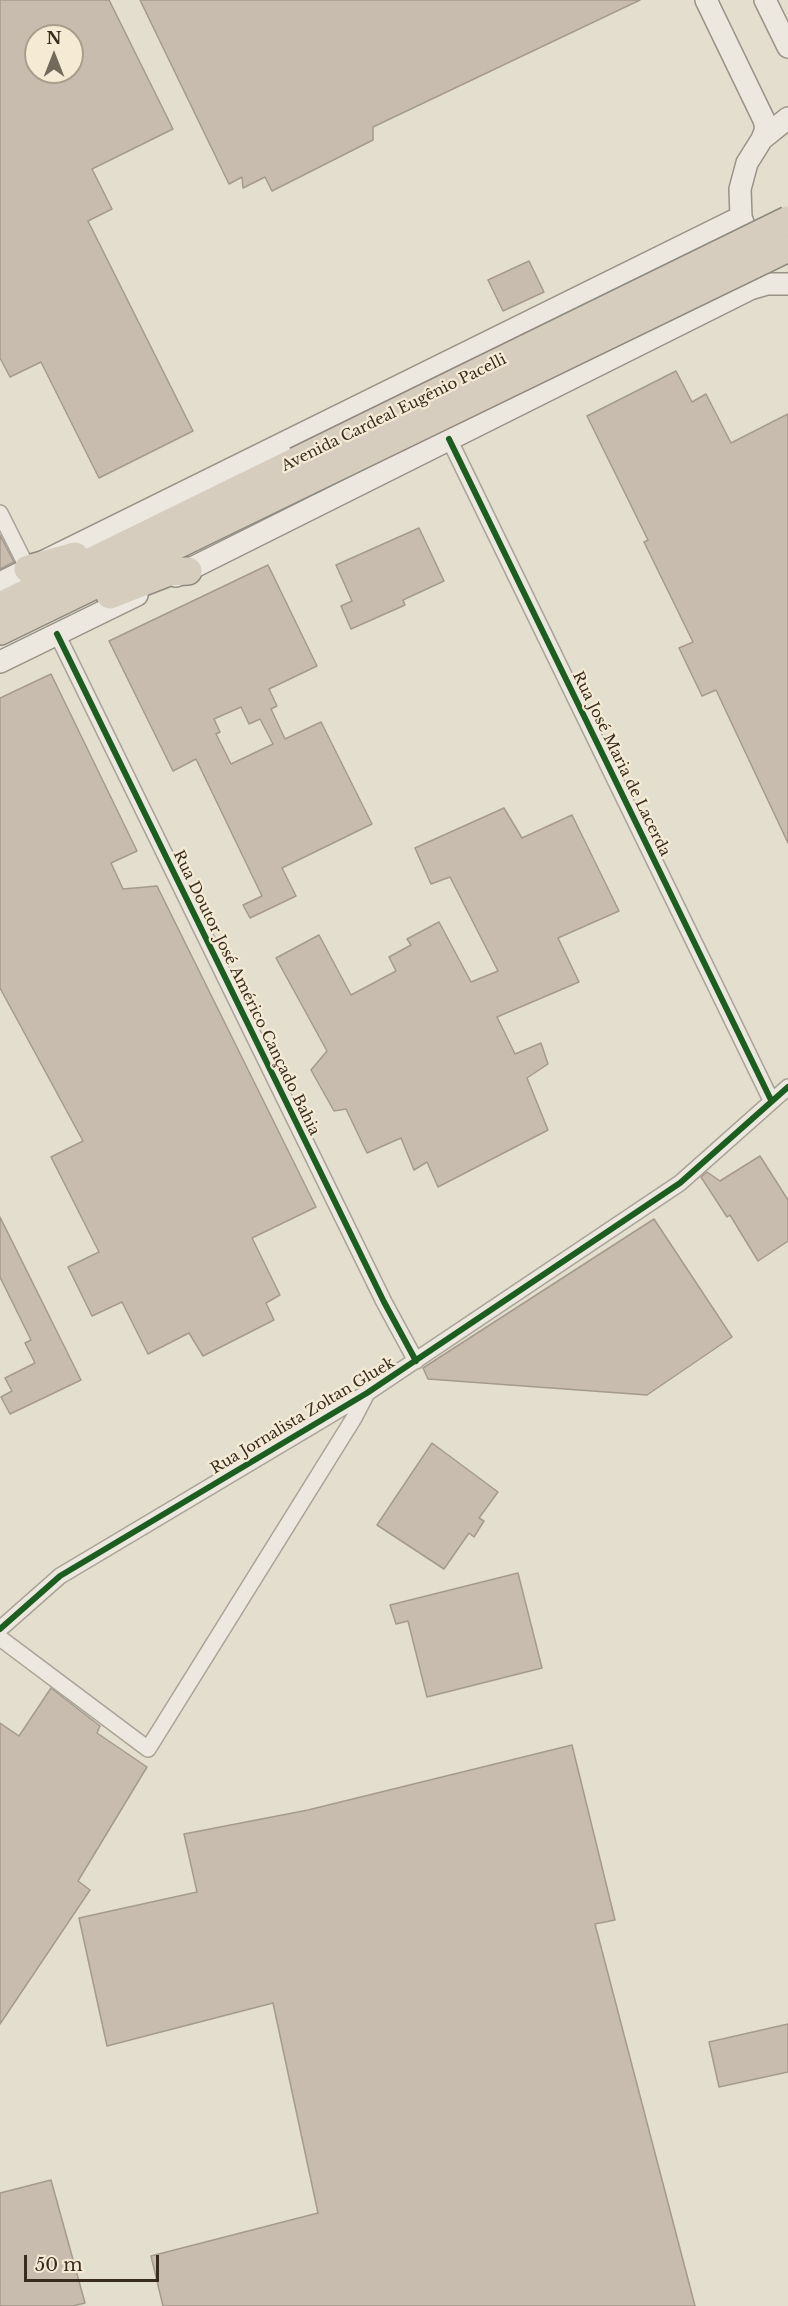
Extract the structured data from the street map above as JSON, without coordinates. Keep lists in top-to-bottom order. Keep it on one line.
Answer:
{"streets":{"highway":["Avenida Cardeal Eugênio Pacelli"],"street":["Rua José Maria de Lacerda","Rua Doutor José Américo Cançado Bahia","Rua Jornalista Zoltan Gluek"]},"crossings":[["Rua José Maria de Lacerda","Rua Jornalista Zoltan Gluek"],["Rua Doutor José Américo Cançado Bahia","Rua Jornalista Zoltan Gluek"]],"scale_bar":"50 m","north":"top"}
